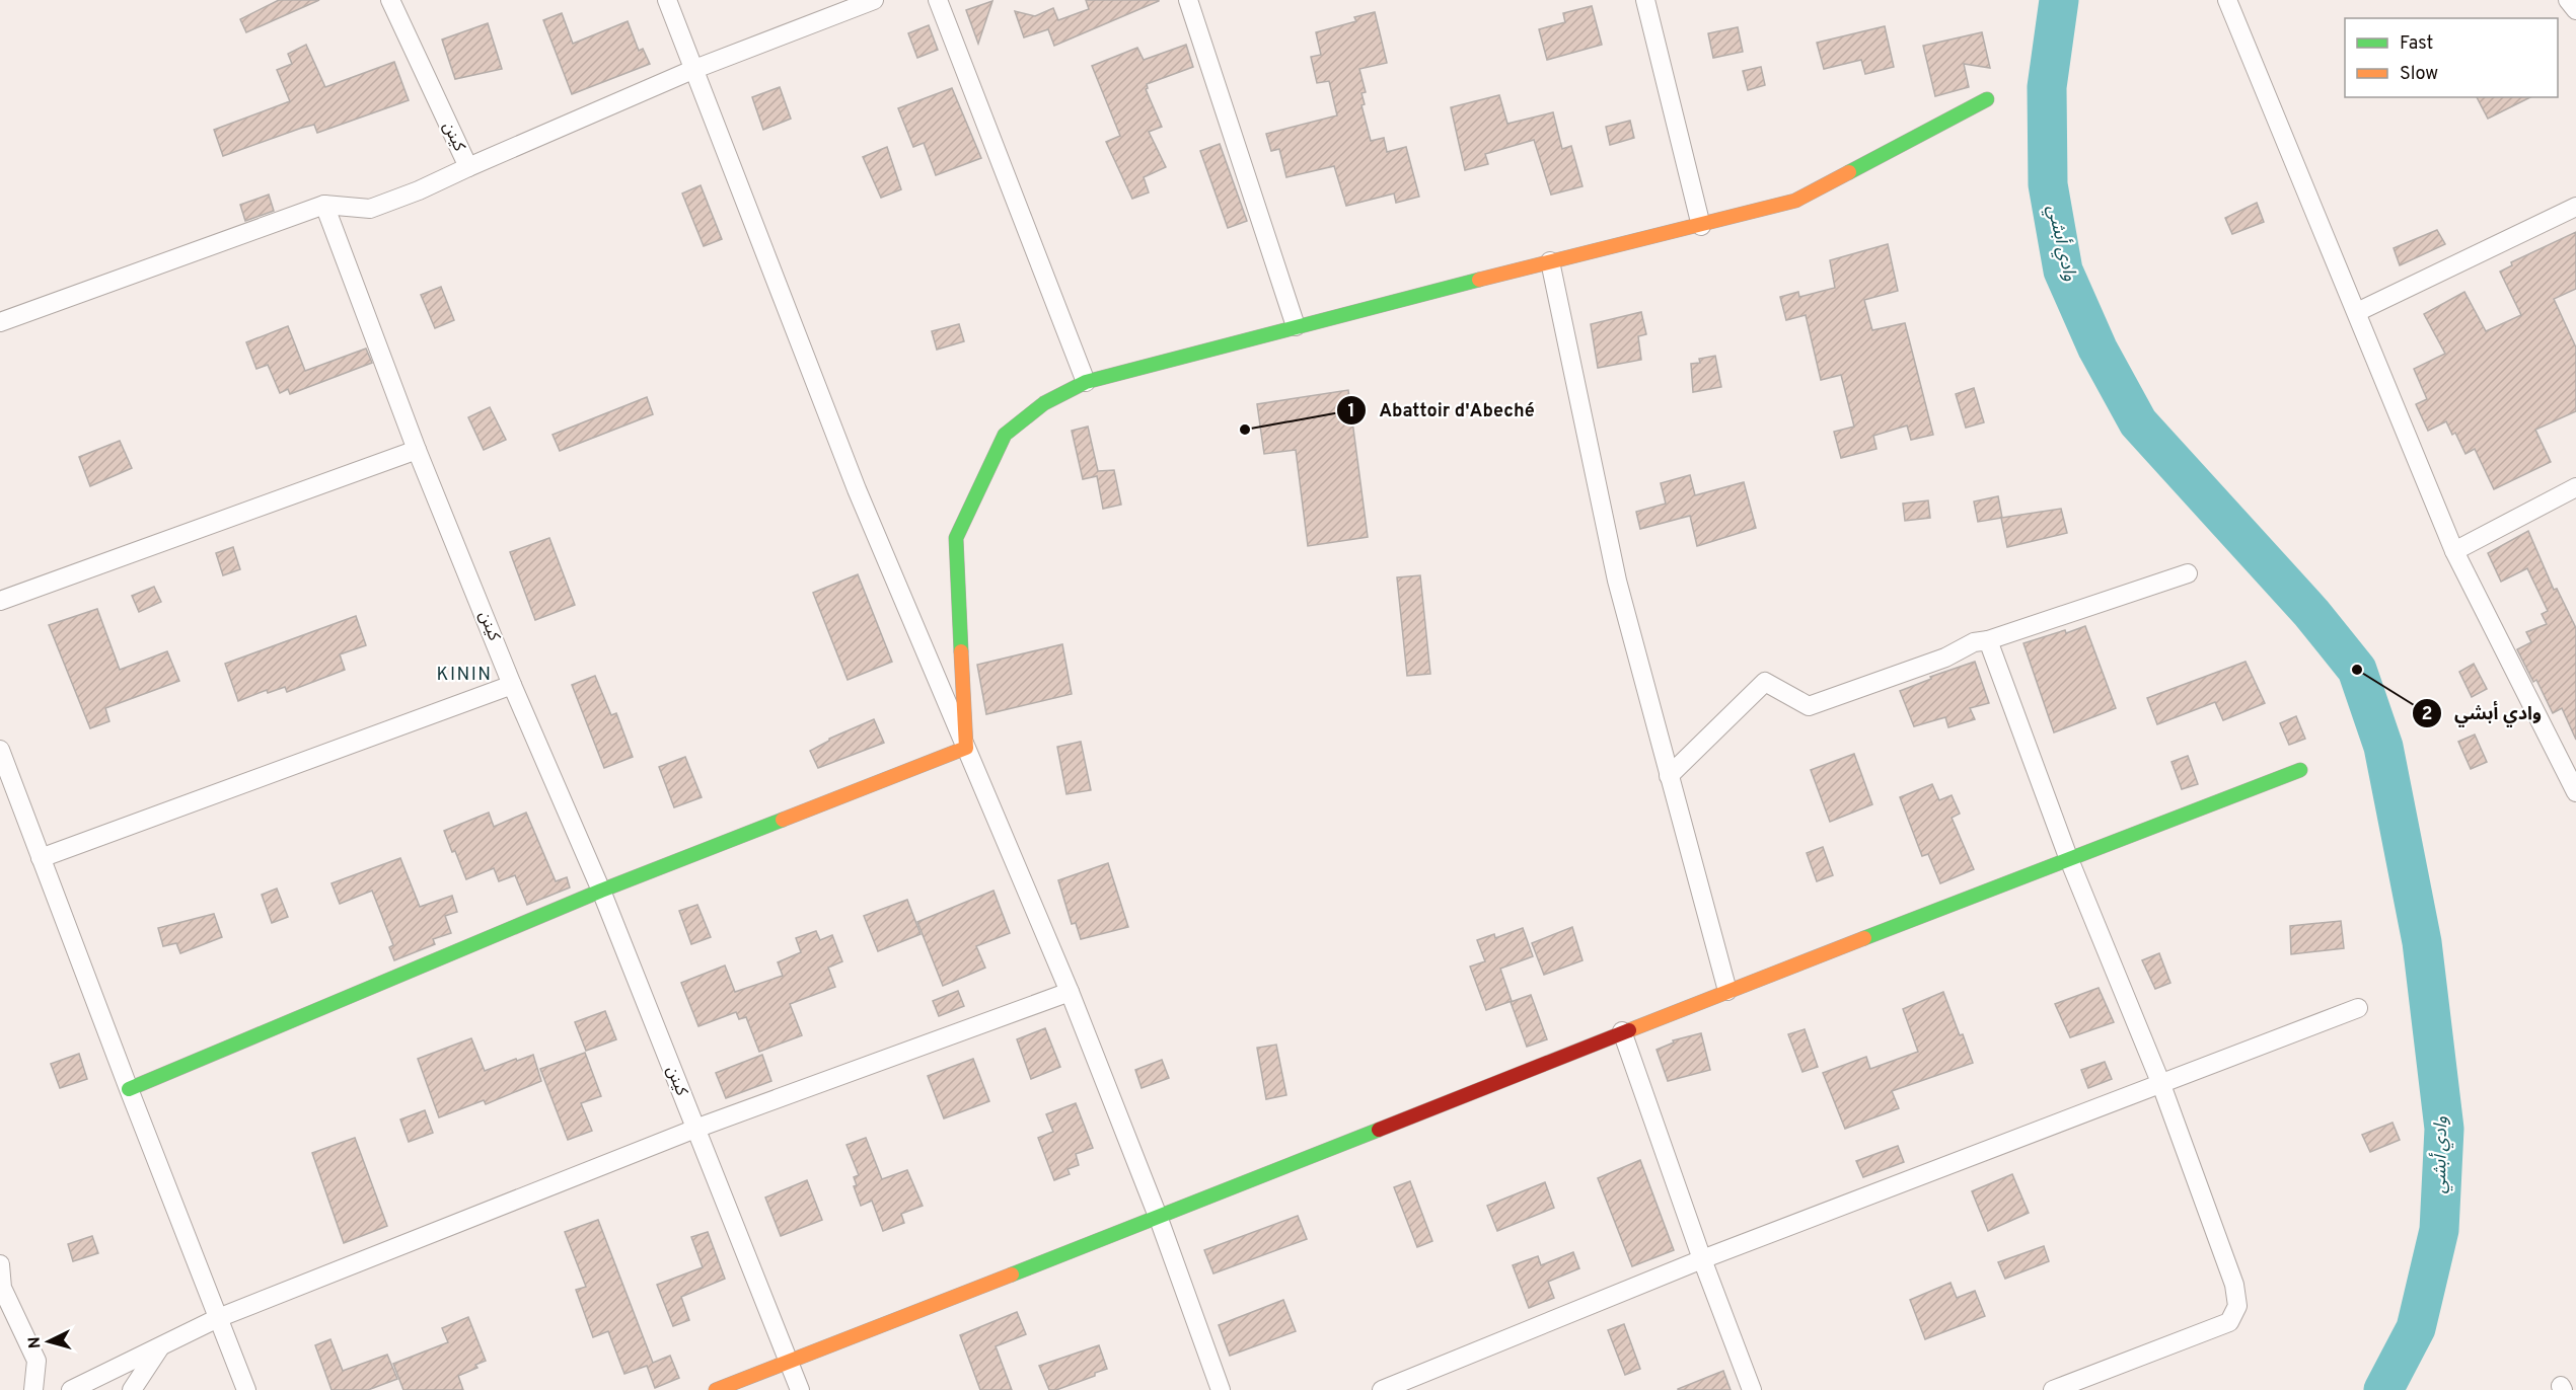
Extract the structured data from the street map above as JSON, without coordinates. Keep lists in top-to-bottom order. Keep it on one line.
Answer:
{"streets":{"street":["كينن"]},"districts":["KININ"],"water":["وادي أبشي"],"places":["Abattoir d'Abeché","وادي أبشي"],"legend":["Fast","Slow"],"north":"left"}
